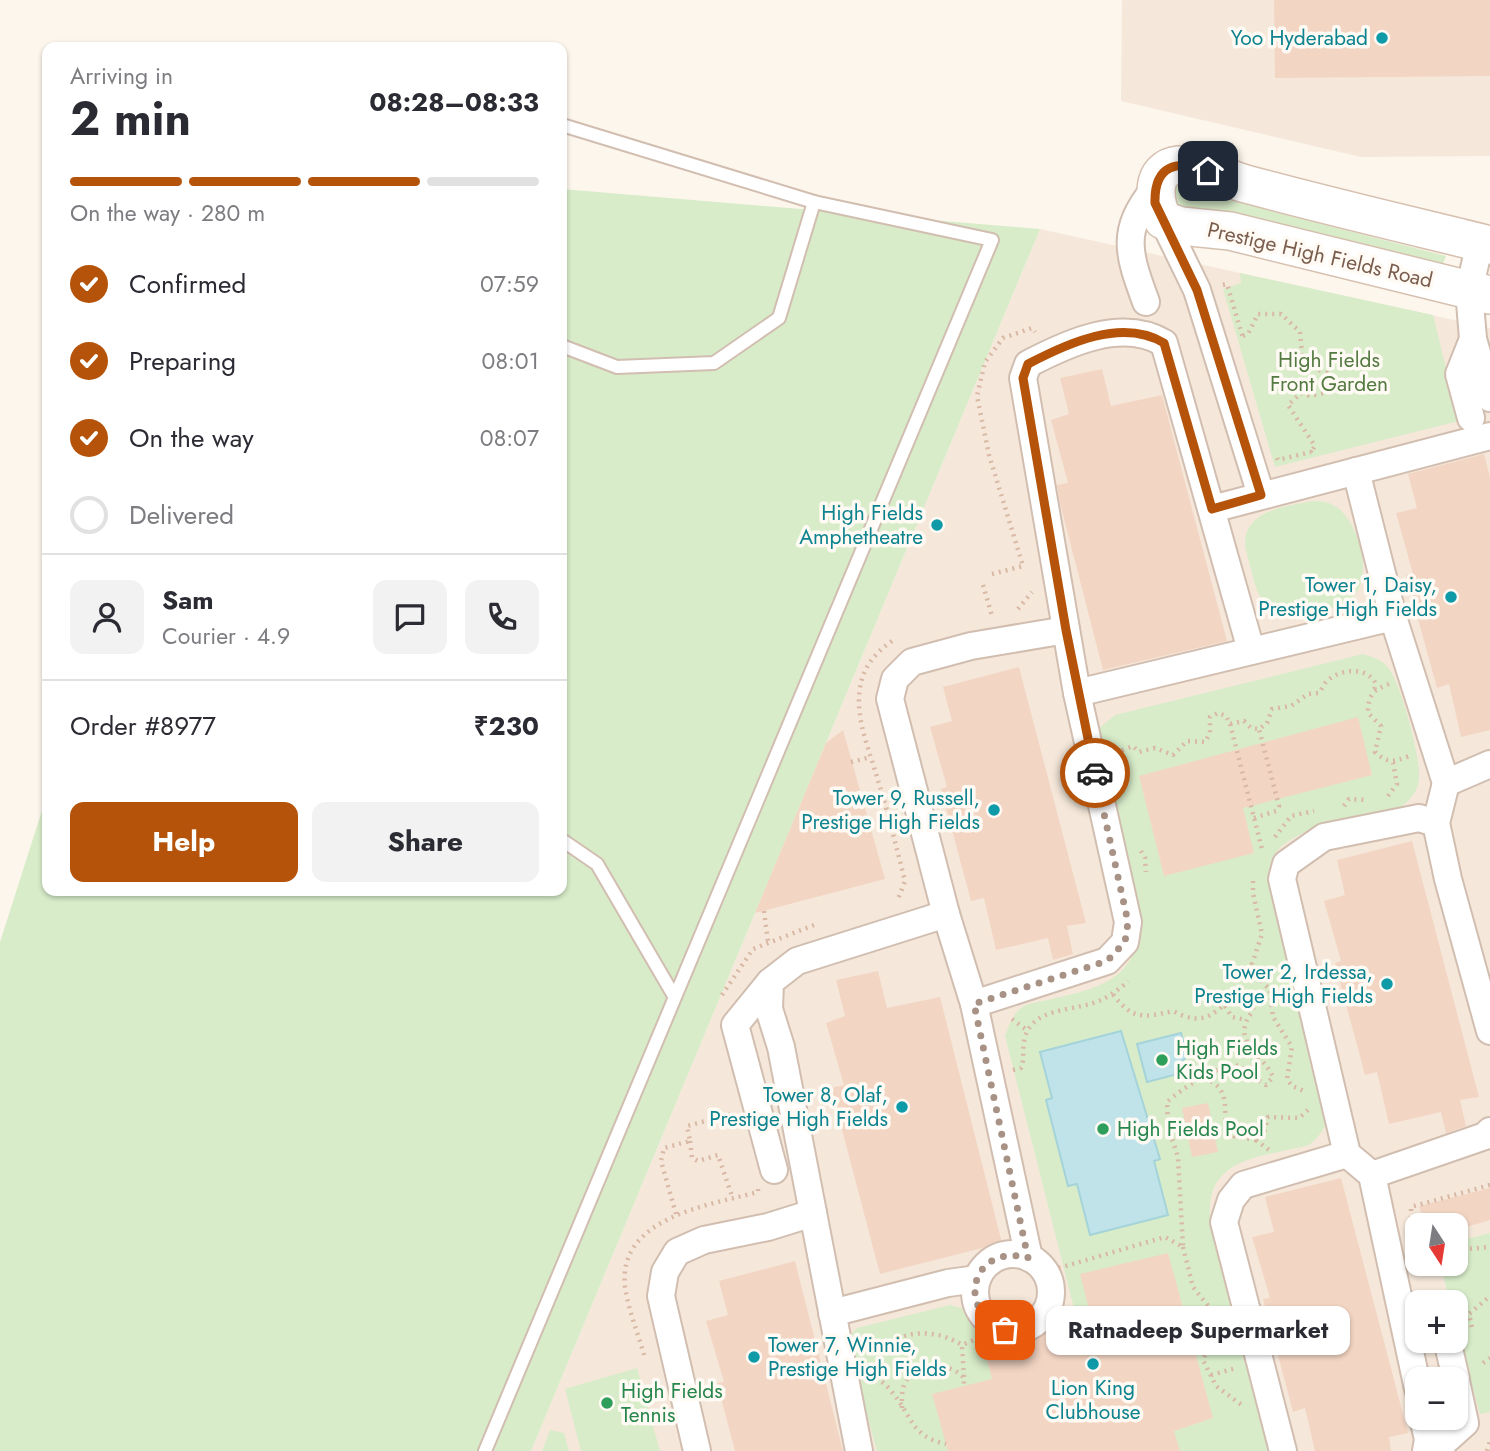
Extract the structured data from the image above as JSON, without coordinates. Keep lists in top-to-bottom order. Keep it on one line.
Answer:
{"streets":{"street":["Prestige High Fields Road"]},"parks":["High Fields Front Garden"],"places":["Yoo Hyderabad","High Fields Amphetheatre","Tower 1, Daisy, Prestige High Fields","Tower 9, Russell, Prestige High Fields","Tower 2, Irdessa, Prestige High Fields","High Fields Kids Pool","Tower 8, Olaf, Prestige High Fields","High Fields Pool","Ratnadeep Supermarket","Tower 7, Winnie, Prestige High Fields","Lion King Clubhouse","High Fields Tennis"],"north":"bottom","page":{"heading":["2 min","Arriving in","08:28–08:33"],"panel":["Sam","Courier · 4.9","Order #8977","₹230"],"bar":"On the way · 280 m","list":[["Confirmed","07:59"],["Preparing","08:01"],["On the way","08:07"],"Delivered"],"buttons":["Help","Share"],"map_buttons":["+","−"],"bubble":"Ratnadeep Supermarket"}}
